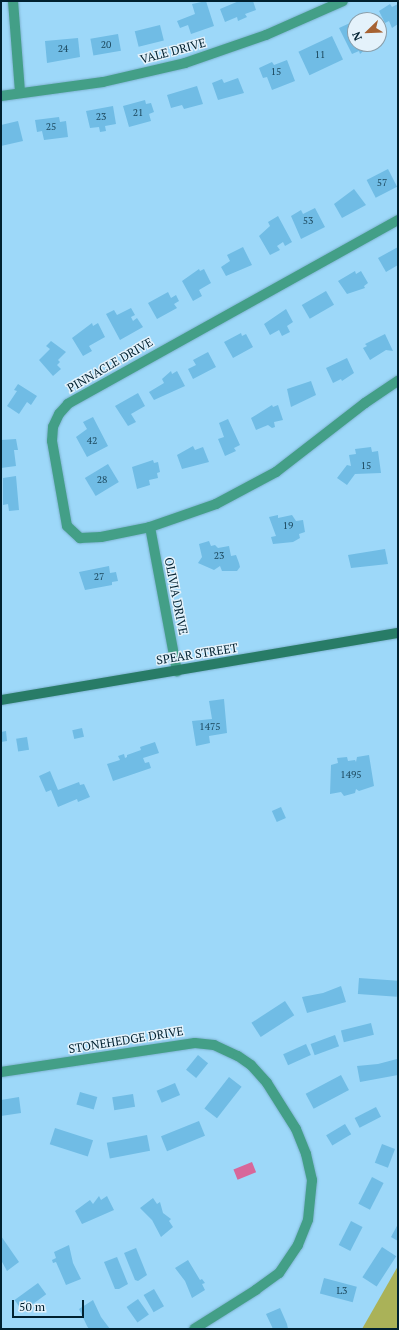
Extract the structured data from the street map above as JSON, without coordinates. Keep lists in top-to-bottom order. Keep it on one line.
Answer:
{"streets":{"main road":["SPEAR STREET"],"street":["VALE DRIVE","PINNACLE DRIVE","OLIVIA DRIVE","STONEHEDGE DRIVE"]},"crossings":[["PINNACLE DRIVE","OLIVIA DRIVE"],["OLIVIA DRIVE","SPEAR STREET"]],"house_numbers":["20","24","11","15","21","23","25","57","53","42","15","28","19","23","27","1475","1495","L3"],"scale_bar":"50 m","north":"bottom left"}
